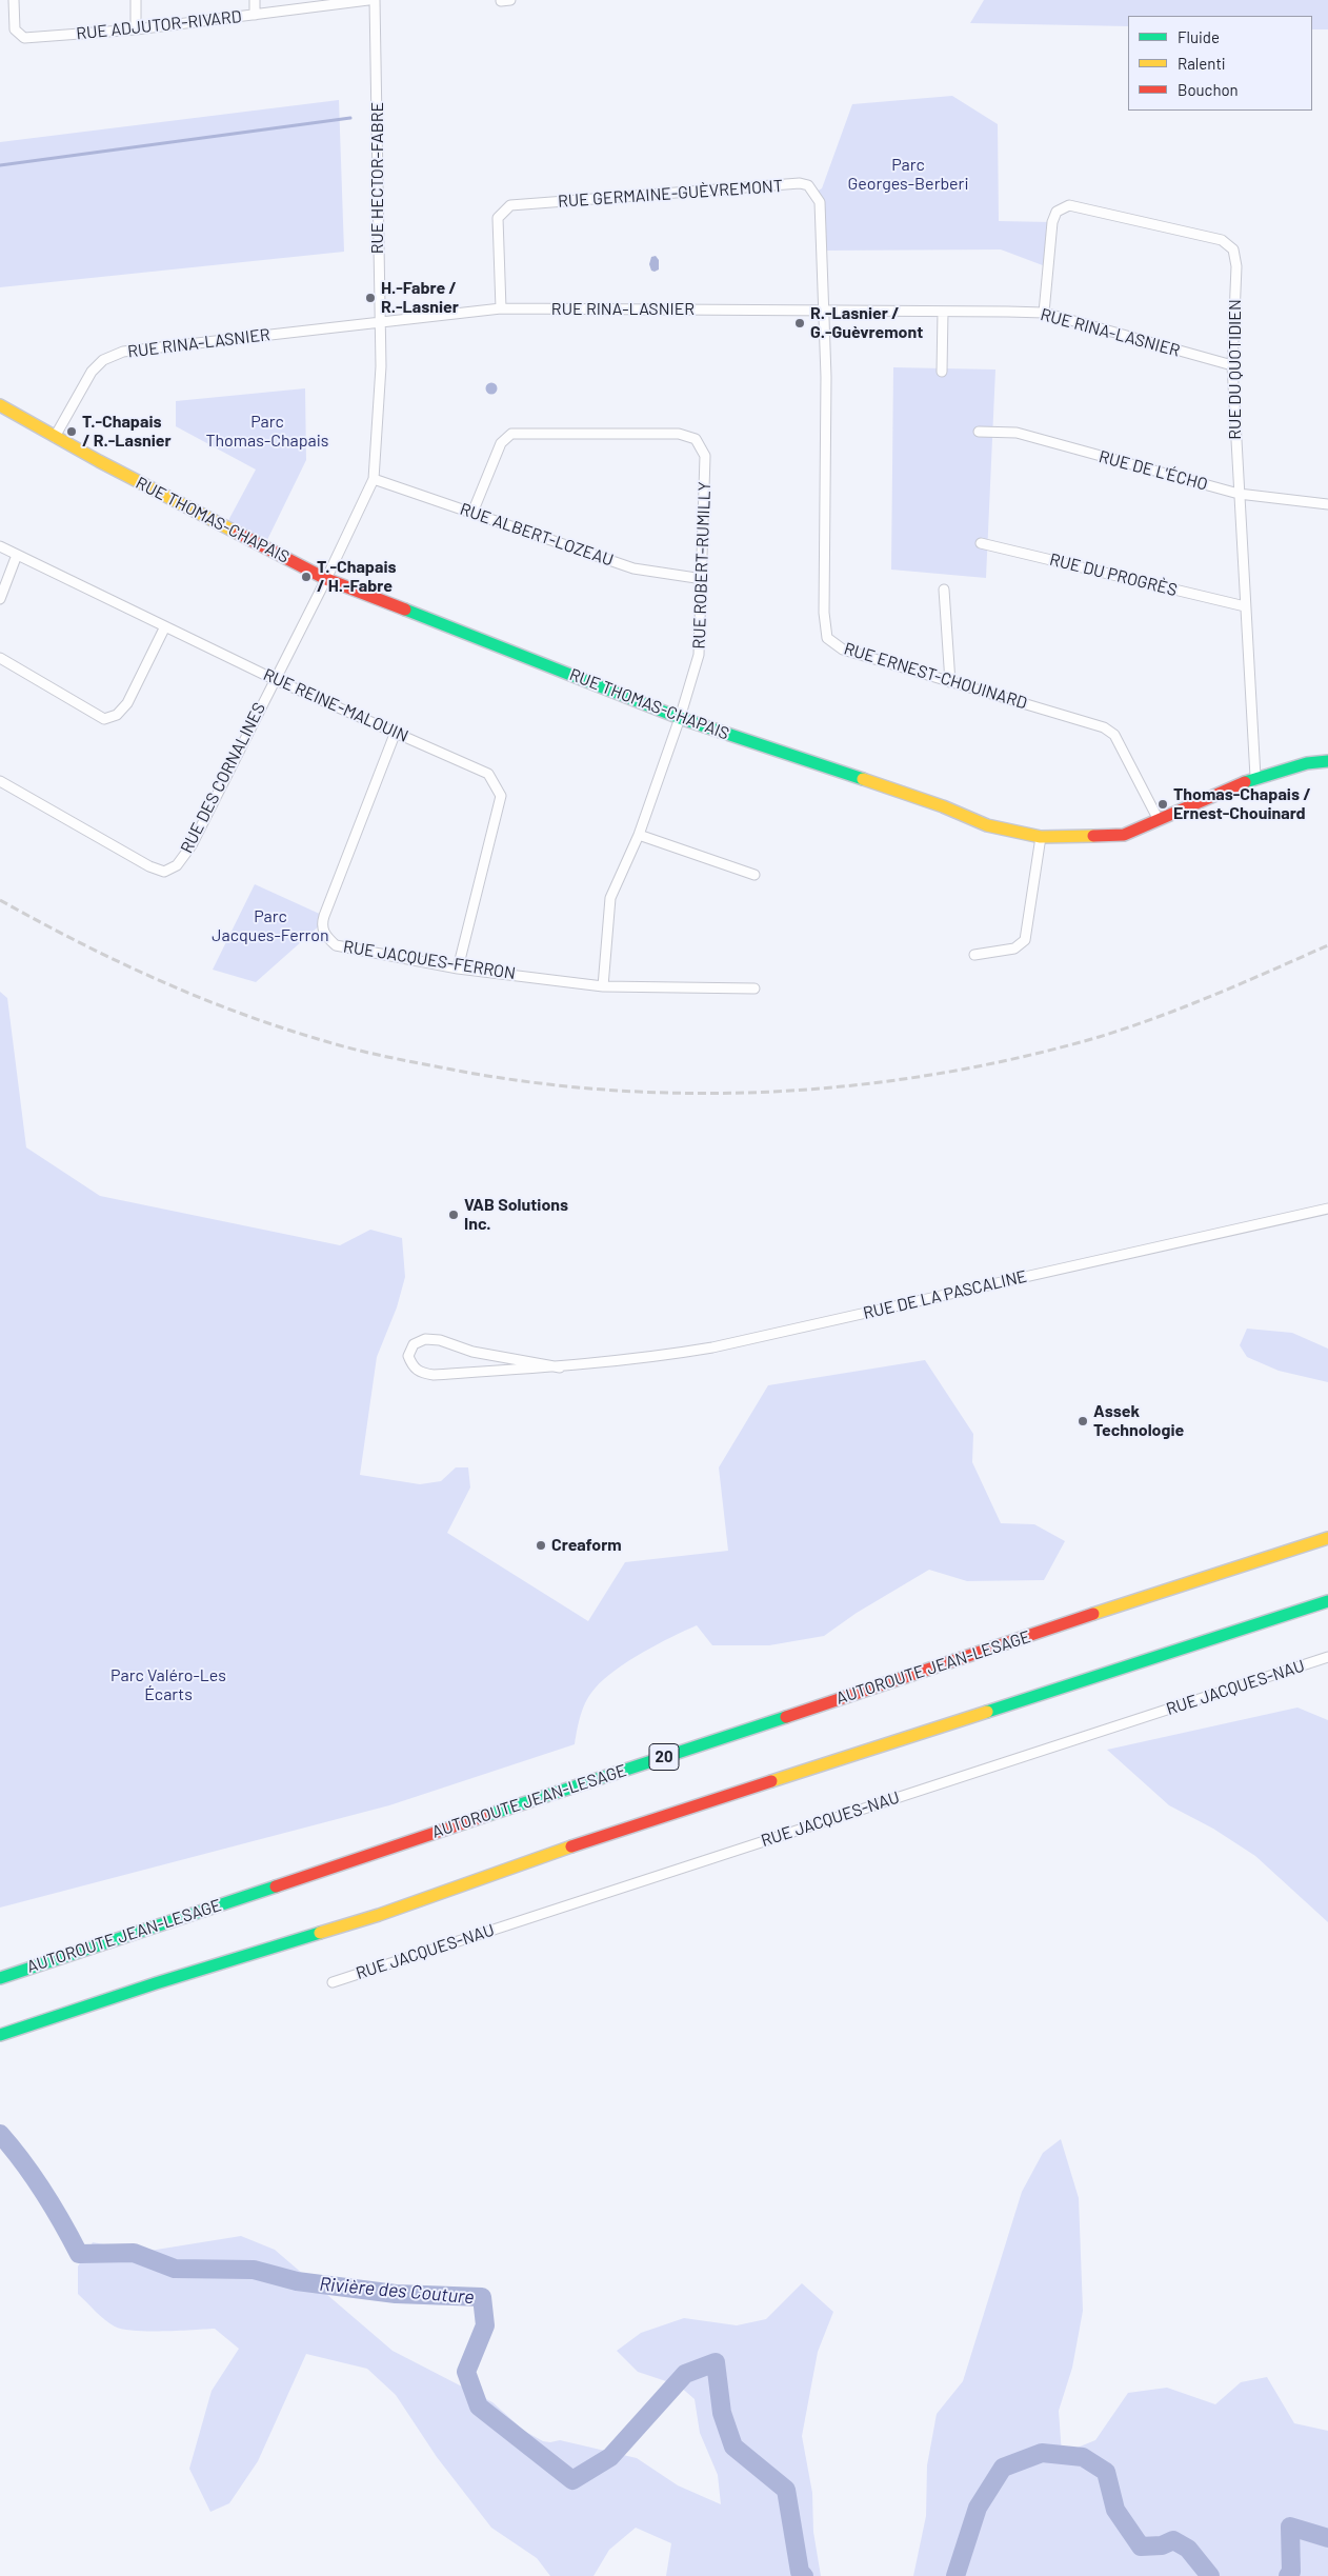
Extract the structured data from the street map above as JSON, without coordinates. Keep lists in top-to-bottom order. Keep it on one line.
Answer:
{"streets":{"main road":["RUE THOMAS-CHAPAIS","AUTOROUTE JEAN-LESAGE","20"],"street":["RUE ADJUTOR-RIVARD","RUE HECTOR-FABRE","RUE GERMAINE-GUÈVREMONT","RUE RINA-LASNIER","RUE DU QUOTIDIEN","RUE DE L'ÉCHO","RUE ALBERT-LOZEAU","RUE ROBERT-RUMILLY","RUE DU PROGRÈS","RUE ERNEST-CHOUINARD","RUE REINE-MALOUIN","RUE DES CORNALINES","RUE JACQUES-FERRON","RUE DE LA PASCALINE","RUE JACQUES-NAU"]},"crossings":[["RUE HECTOR-FABRE","RUE RINA-LASNIER"],["RUE HECTOR-FABRE","RUE THOMAS-CHAPAIS"],["RUE HECTOR-FABRE","RUE ALBERT-LOZEAU"],["RUE HECTOR-FABRE","RUE REINE-MALOUIN"],["RUE HECTOR-FABRE","RUE DES CORNALINES"],["RUE GERMAINE-GUÈVREMONT","RUE RINA-LASNIER"],["RUE GERMAINE-GUÈVREMONT","RUE ERNEST-CHOUINARD"],["RUE RINA-LASNIER","RUE DU QUOTIDIEN"],["RUE RINA-LASNIER","RUE THOMAS-CHAPAIS"],["RUE RINA-LASNIER","RUE ERNEST-CHOUINARD"],["RUE DU QUOTIDIEN","RUE DE L'ÉCHO"],["RUE DU QUOTIDIEN","RUE THOMAS-CHAPAIS"],["RUE DU QUOTIDIEN","RUE DU PROGRÈS"],["RUE THOMAS-CHAPAIS","RUE ROBERT-RUMILLY"],["RUE THOMAS-CHAPAIS","RUE ERNEST-CHOUINARD"],["RUE ALBERT-LOZEAU","RUE ROBERT-RUMILLY"],["RUE ROBERT-RUMILLY","RUE JACQUES-FERRON"],["RUE REINE-MALOUIN","RUE DES CORNALINES"],["RUE REINE-MALOUIN","RUE JACQUES-FERRON"]],"water":["Rivière des Couture"],"parks":["Parc Georges-Berberi","Parc Thomas-Chapais","Parc Jacques-Ferron","Parc Valéro-Les Écarts"],"places":["H.-Fabre / R.-Lasnier","R.-Lasnier / G.-Guèvremont","T.-Chapais / R.-Lasnier","T.-Chapais / H.-Fabre","Thomas-Chapais / Ernest-Chouinard","VAB Solutions Inc.","Assek Technologie","Creaform"],"legend":["Fluide","Ralenti","Bouchon"]}
